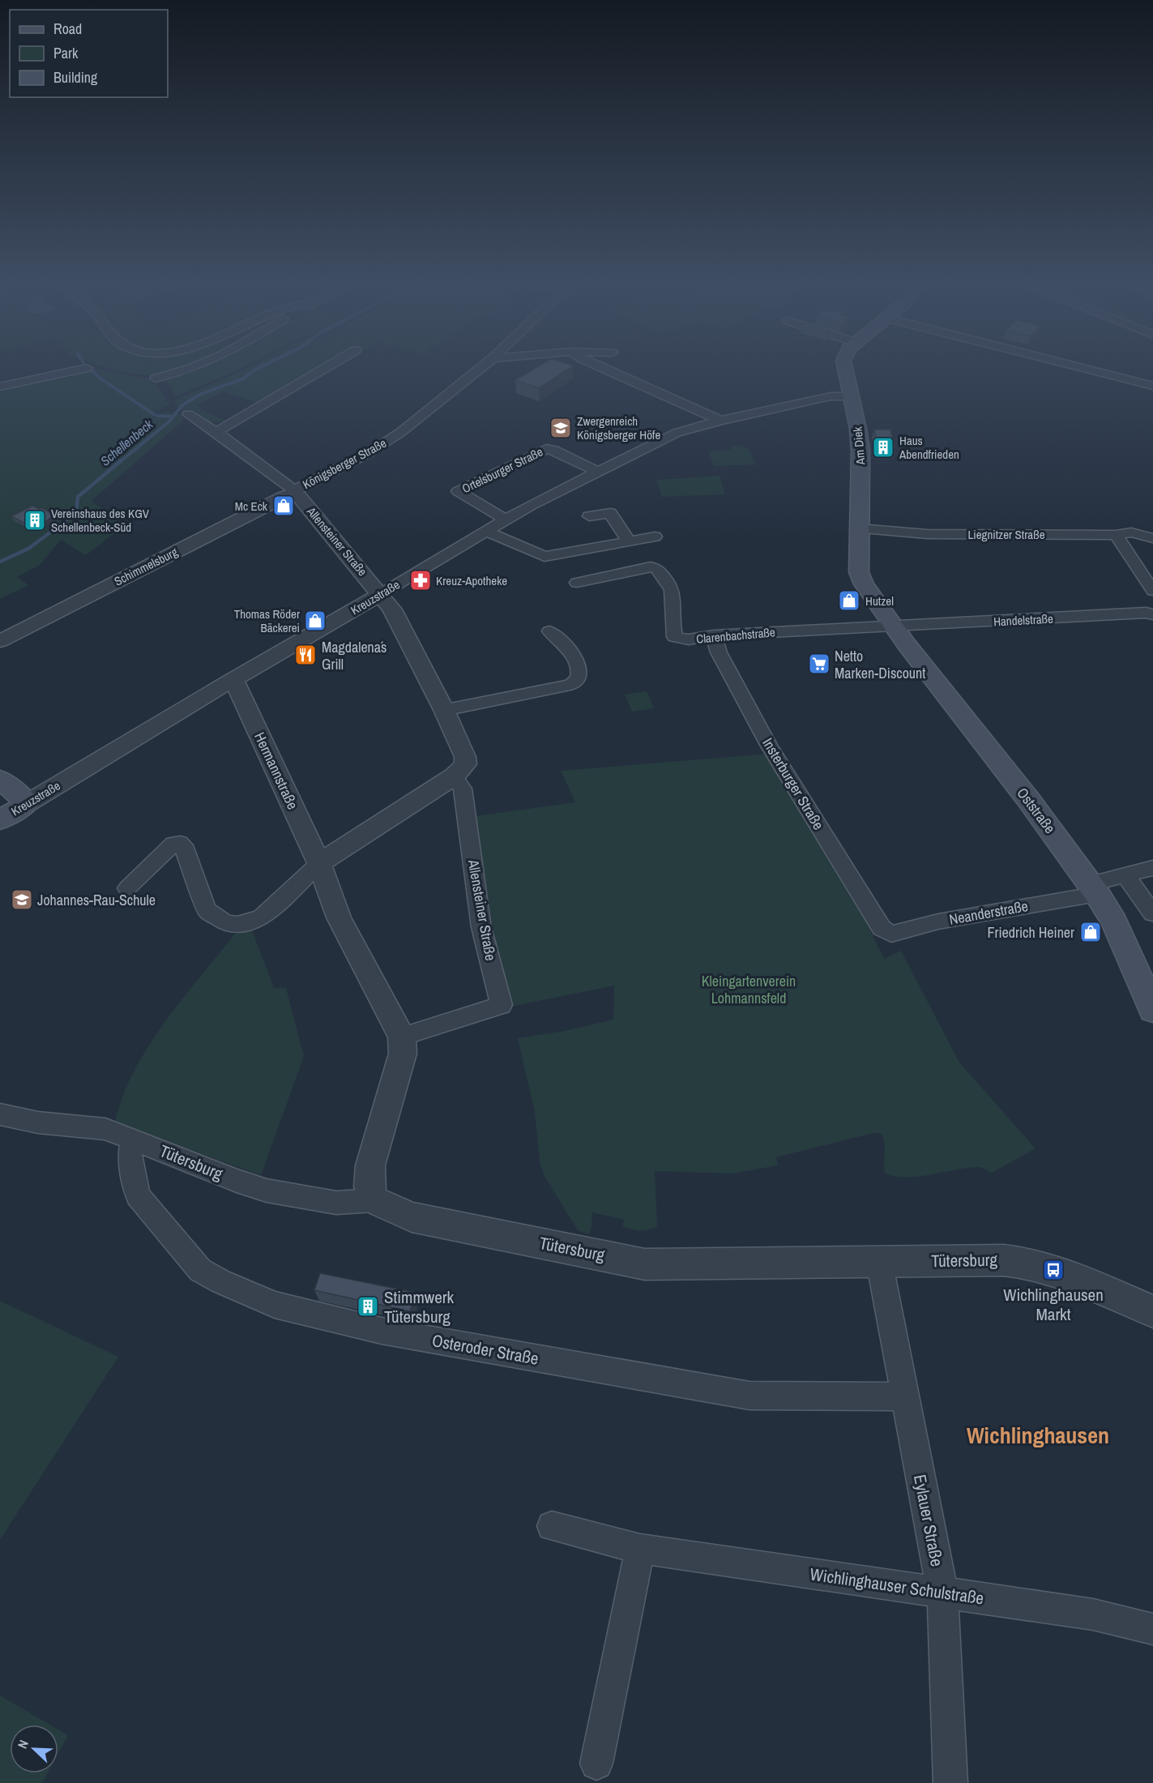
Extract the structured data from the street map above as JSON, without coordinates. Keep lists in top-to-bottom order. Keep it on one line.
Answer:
{"streets":{"main road":["Am Diek","Kreuzstraße","Oststraße"],"street":["Königsberger Straße","Ortelsburger Straße","Liegnitzer Straße","Allensteiner Straße","Schimmelsburg","Handelstraße","Clarenbachstraße","Hermannstraße","Insterburger Straße","Neanderstraße","Tütersburg","Osteroder Straße","Eylauer Straße","Wichlinghauser Schulstraße"]},"crossings":[["Am Diek","Liegnitzer Straße"],["Am Diek","Kreuzstraße"],["Am Diek","Handelstraße"],["Am Diek","Clarenbachstraße"],["Am Diek","Oststraße"],["Königsberger Straße","Allensteiner Straße"],["Königsberger Straße","Schimmelsburg"],["Ortelsburger Straße","Kreuzstraße"],["Allensteiner Straße","Schimmelsburg"],["Allensteiner Straße","Kreuzstraße"],["Allensteiner Straße","Hermannstraße"],["Kreuzstraße","Hermannstraße"],["Handelstraße","Clarenbachstraße"],["Handelstraße","Oststraße"],["Clarenbachstraße","Insterburger Straße"],["Clarenbachstraße","Oststraße"],["Insterburger Straße","Neanderstraße"],["Oststraße","Neanderstraße"],["Tütersburg","Osteroder Straße"],["Tütersburg","Eylauer Straße"],["Osteroder Straße","Eylauer Straße"],["Eylauer Straße","Wichlinghauser Schulstraße"]],"districts":["Wichlinghausen"],"water":["Schellenbeck"],"parks":["Kleingartenverein Lohmannsfeld"],"places":{"school or university":["Zwergenreich Königsberger Höfe","Johannes-Rau-Schule"],"building":["Haus Abendfrieden","Vereinshaus des KGV Schellenbeck-Süd","Stimmwerk Tütersburg"],"shop":["Mc Eck","Hutzel","Thomas Röder Bäckerei","Friedrich Heiner"],"pharmacy":["Kreuz-Apotheke"],"restaurant":["Magdalena´s Grill"],"supermarket":["Netto Marken-Discount"],"bus stop":["Wichlinghausen Markt"]},"legend":["Road","Park","Building"],"north":"top left"}
